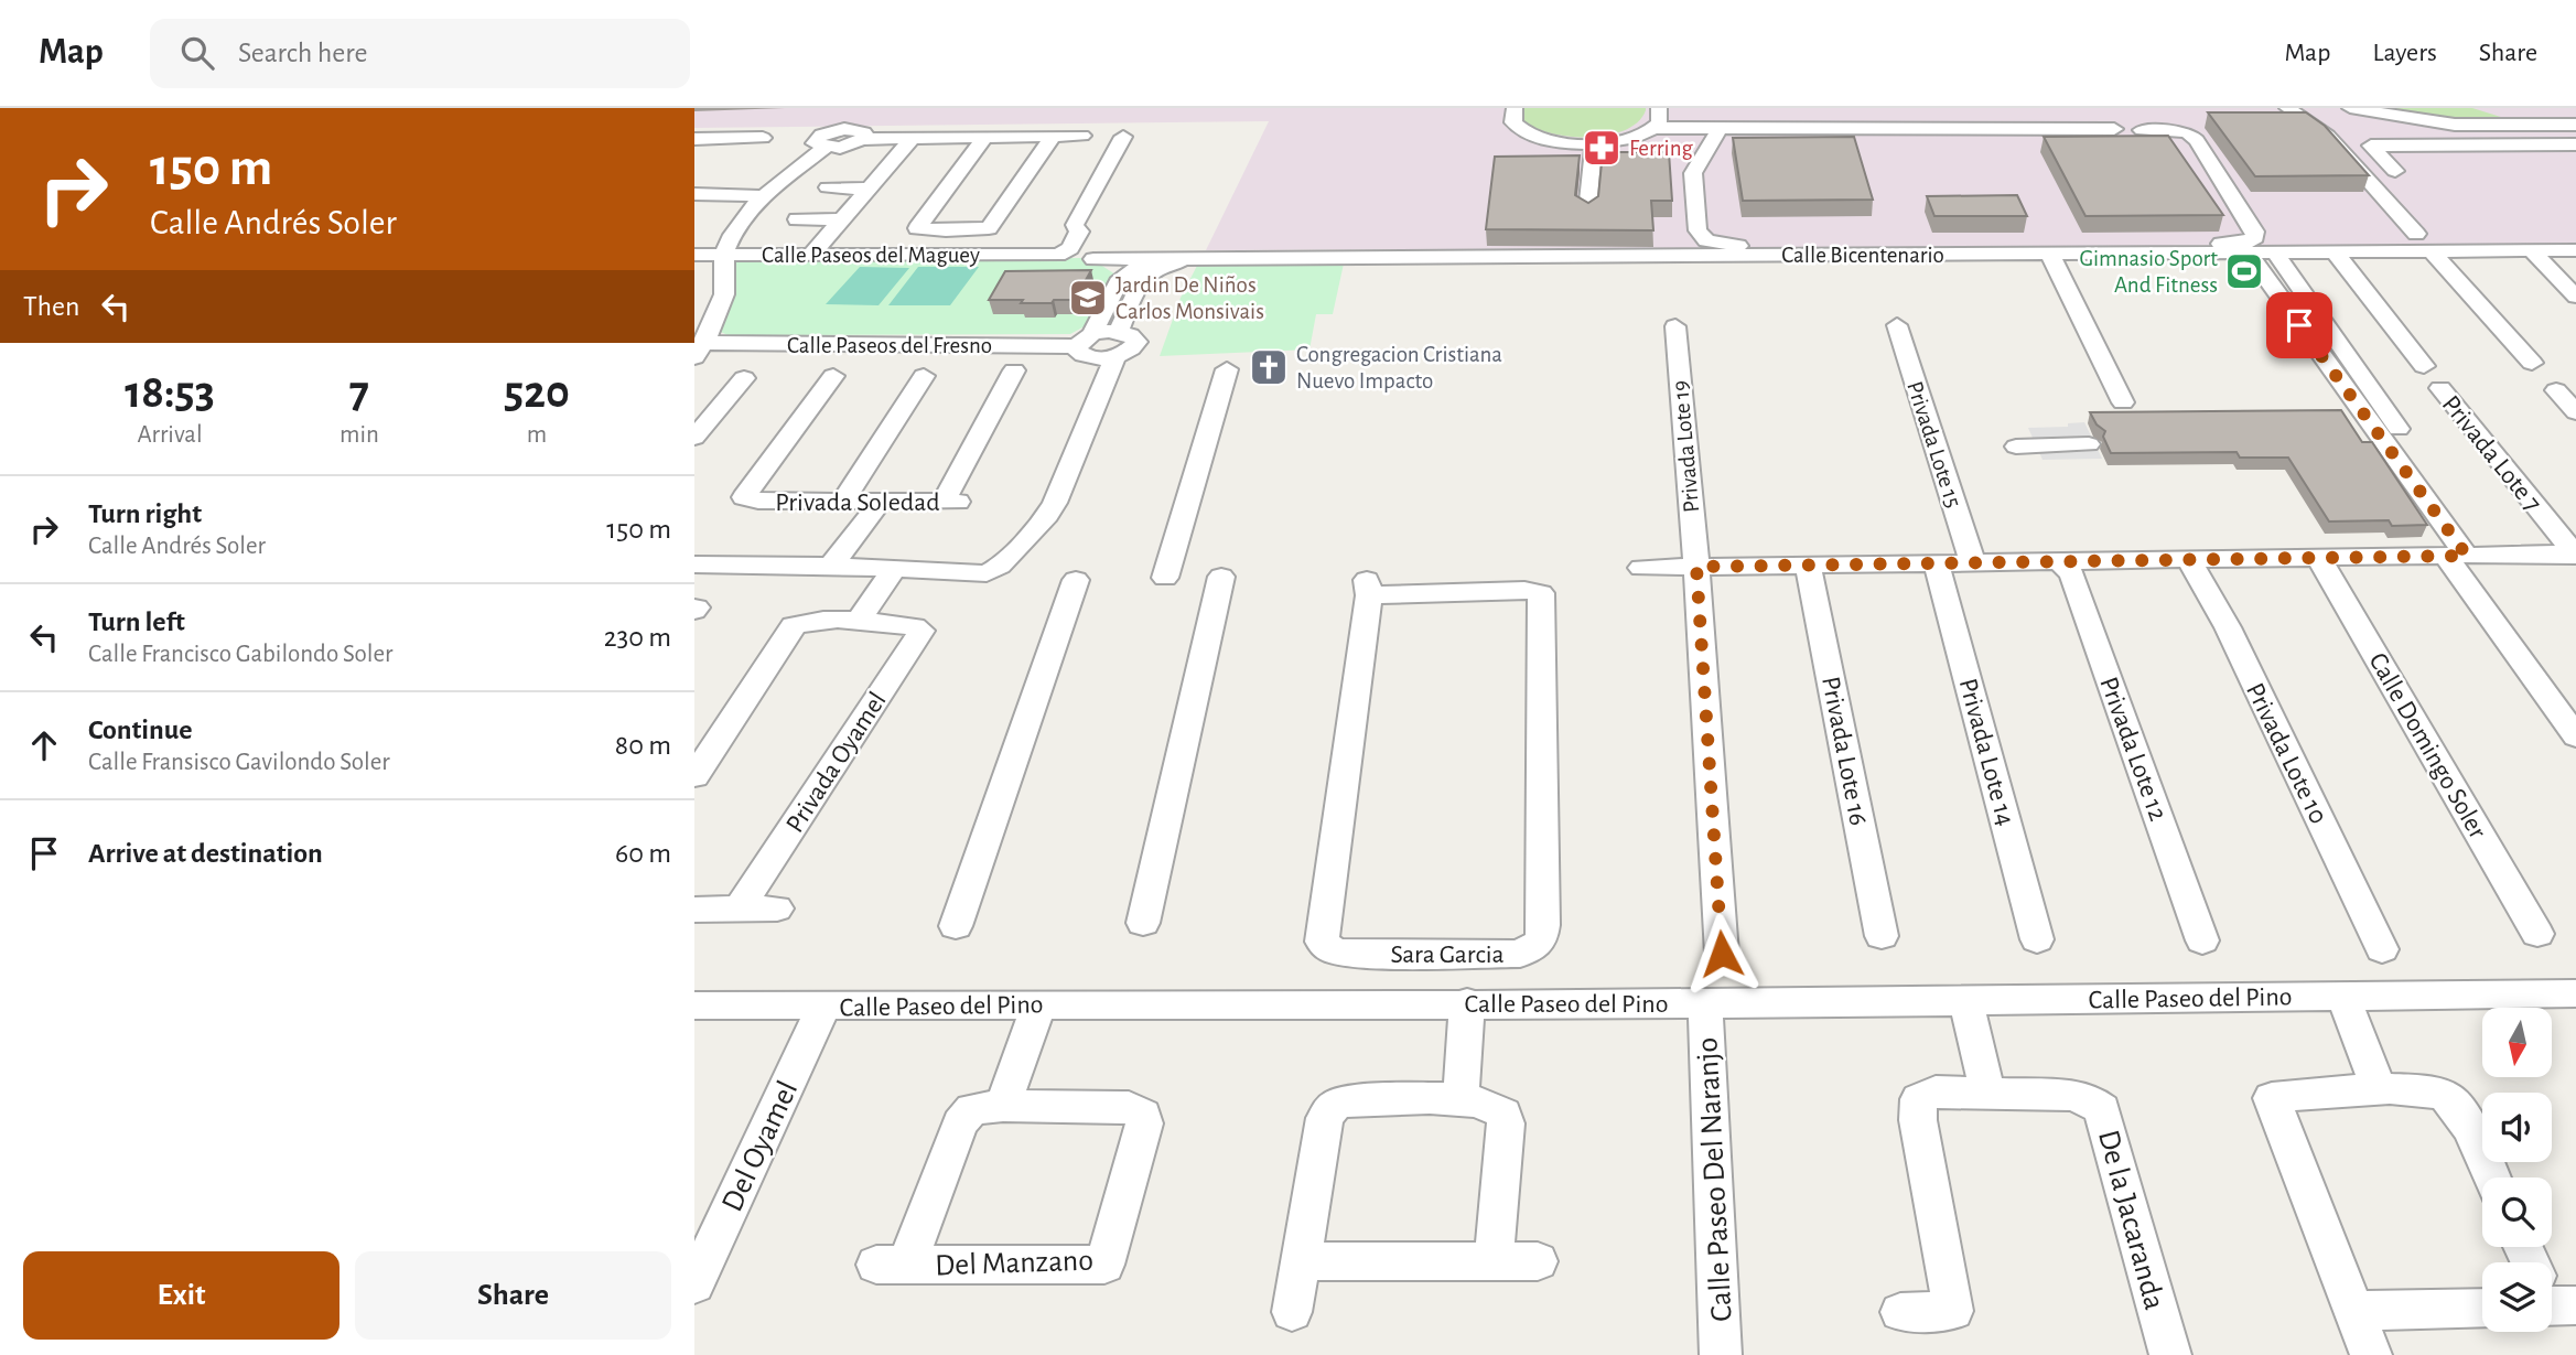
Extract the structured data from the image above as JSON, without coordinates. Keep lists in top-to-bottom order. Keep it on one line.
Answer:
{"streets":{"street":["Calle Paseos del Maguey","Calle Bicentenario","Calle Paseos del Fresno","Privada Lote 15","Privada Lote 19","Privada Lote 7","Privada Soledad","Calle Domingo Soler","Privada Lote 12","Privada Lote 16","Privada Lote 14","Privada Lote 10","Privada Oyamel","Sara Garcia","Calle Paseo del Pino","Del Oyamel","Calle Paseo Del Naranjo","De la Jacaranda","Del Manzano"]},"crossings":[["Calle Paseo del Pino","Del Oyamel"],["Calle Paseo del Pino","Calle Paseo Del Naranjo"]],"places":{"pharmacy":["Ferring"],"sports":["Gimnasio Sport And Fitness"],"school or university":["Jardin De Niños Carlos Monsivais"],"church":["Congregacion Cristiana Nuevo Impacto"]},"north":"bottom","page":{"header":"Map","search":"Search here","nav":["Map","Layers","Share"],"turn":["150 m","Calle Andrés Soler"],"then":"Then","eta":["18:53","Arrival","7","min","520","m"],"list":[{"name":"Turn right","note":"Calle Andrés Soler","value":"150 m"},{"name":"Turn left","note":"Calle Francisco Gabilondo Soler","value":"230 m"},{"name":"Continue","note":"Calle Fransisco Gavilondo Soler","value":"80 m"},{"name":"Arrive at destination","value":"60 m"}],"buttons":["Exit","Share"]}}
